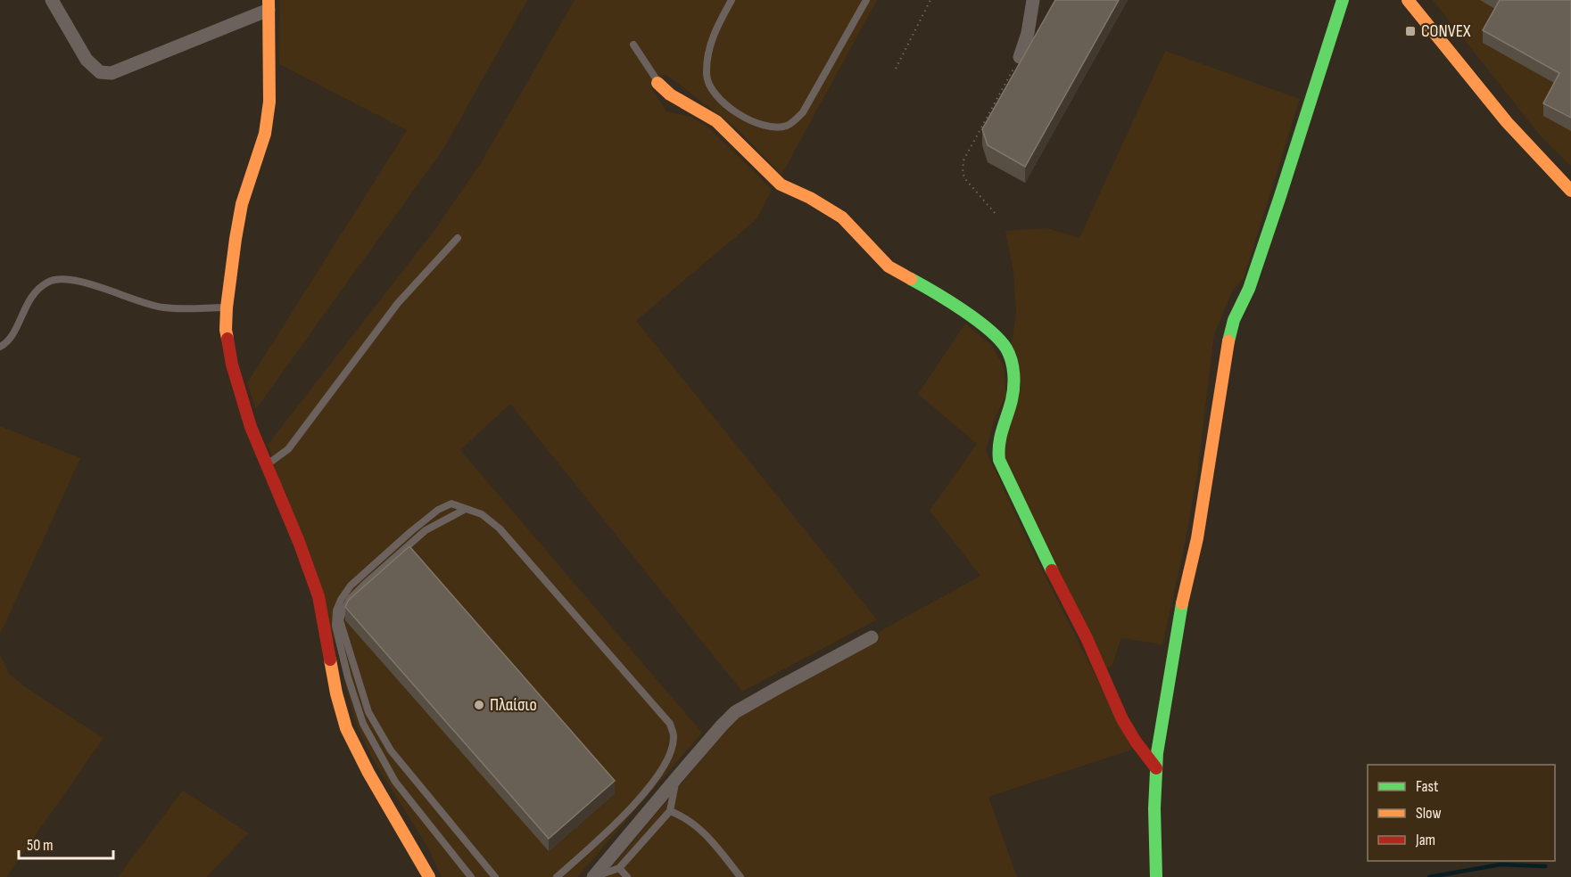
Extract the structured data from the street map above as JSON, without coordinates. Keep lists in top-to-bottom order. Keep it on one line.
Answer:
{"places":{"transit":["CONVEX"],"other":["Πλαίσιο"]},"legend":["Fast","Slow","Jam"],"scale_bar":"50 m"}
